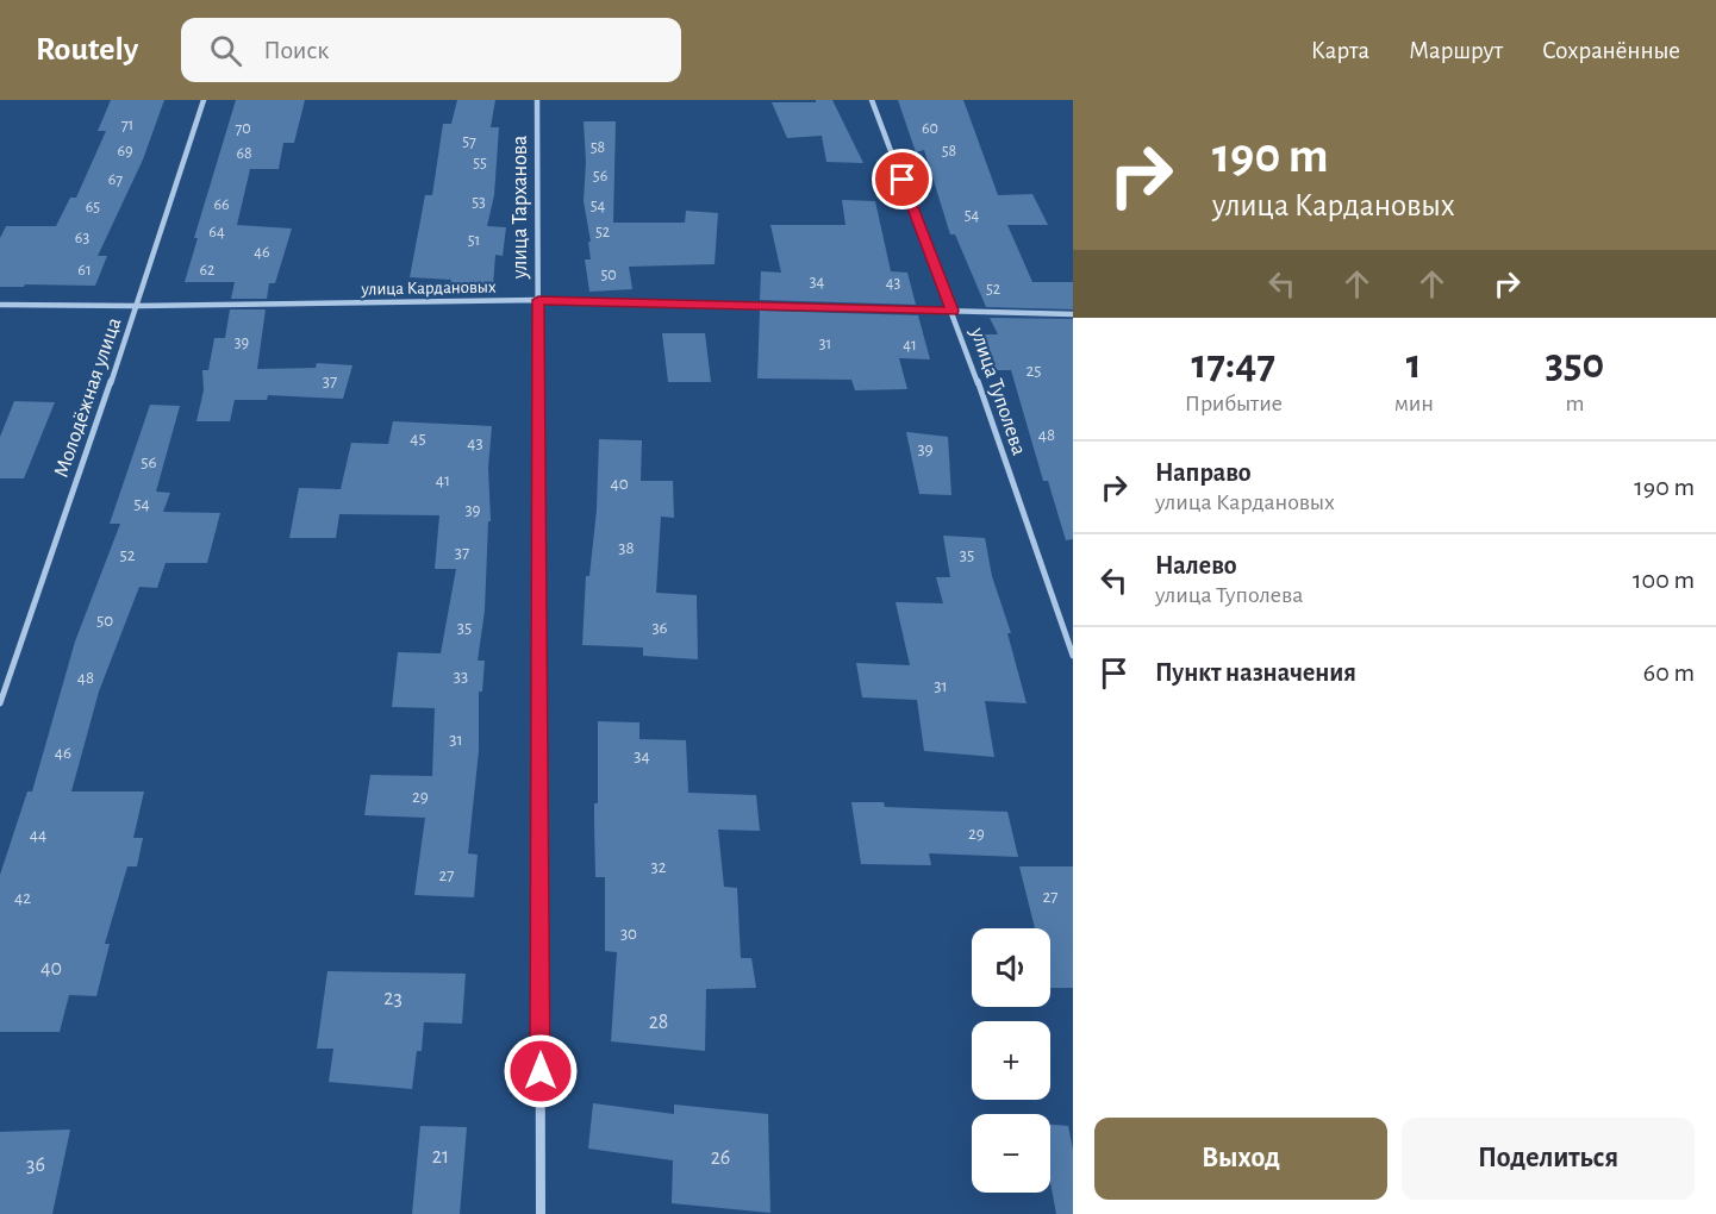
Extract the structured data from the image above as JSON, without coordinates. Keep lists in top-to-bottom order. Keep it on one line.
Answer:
{"streets":{"street":["улица Тарханова","улица Кардановых","улица Туполева","Молодёжная улица"]},"crossings":[["улица Тарханова","улица Кардановых"],["улица Кардановых","улица Туполева"],["улица Кардановых","Молодёжная улица"]],"house_numbers":["71","70","60","57","58","69","58","68","55","56","67","53","66","54","65","54","64","52","63","51","46","61","62","50","34","43","52","39","31","41","25","37","48","45","43","39","56","41","40","54","39","38","37","52","35","50","35","36","33","48","31","31","46","34","29","29","44","32","27","27","42","30","40","23","28","21","26","36"],"page":{"header":"Routely","search":"Поиск","nav":["Карта","Маршрут","Сохранённые"],"turn":["190 m","улица Кардановых"],"eta":["17:47","Прибытие","1","мин","350","m"],"list":[{"name":"Направо","note":"улица Кардановых","value":"190 m"},{"name":"Налево","note":"улица Туполева","value":"100 m"},{"name":"Пункт назначения","value":"60 m"}],"map_buttons":["+","−"],"buttons":["Выход","Поделиться"]}}
